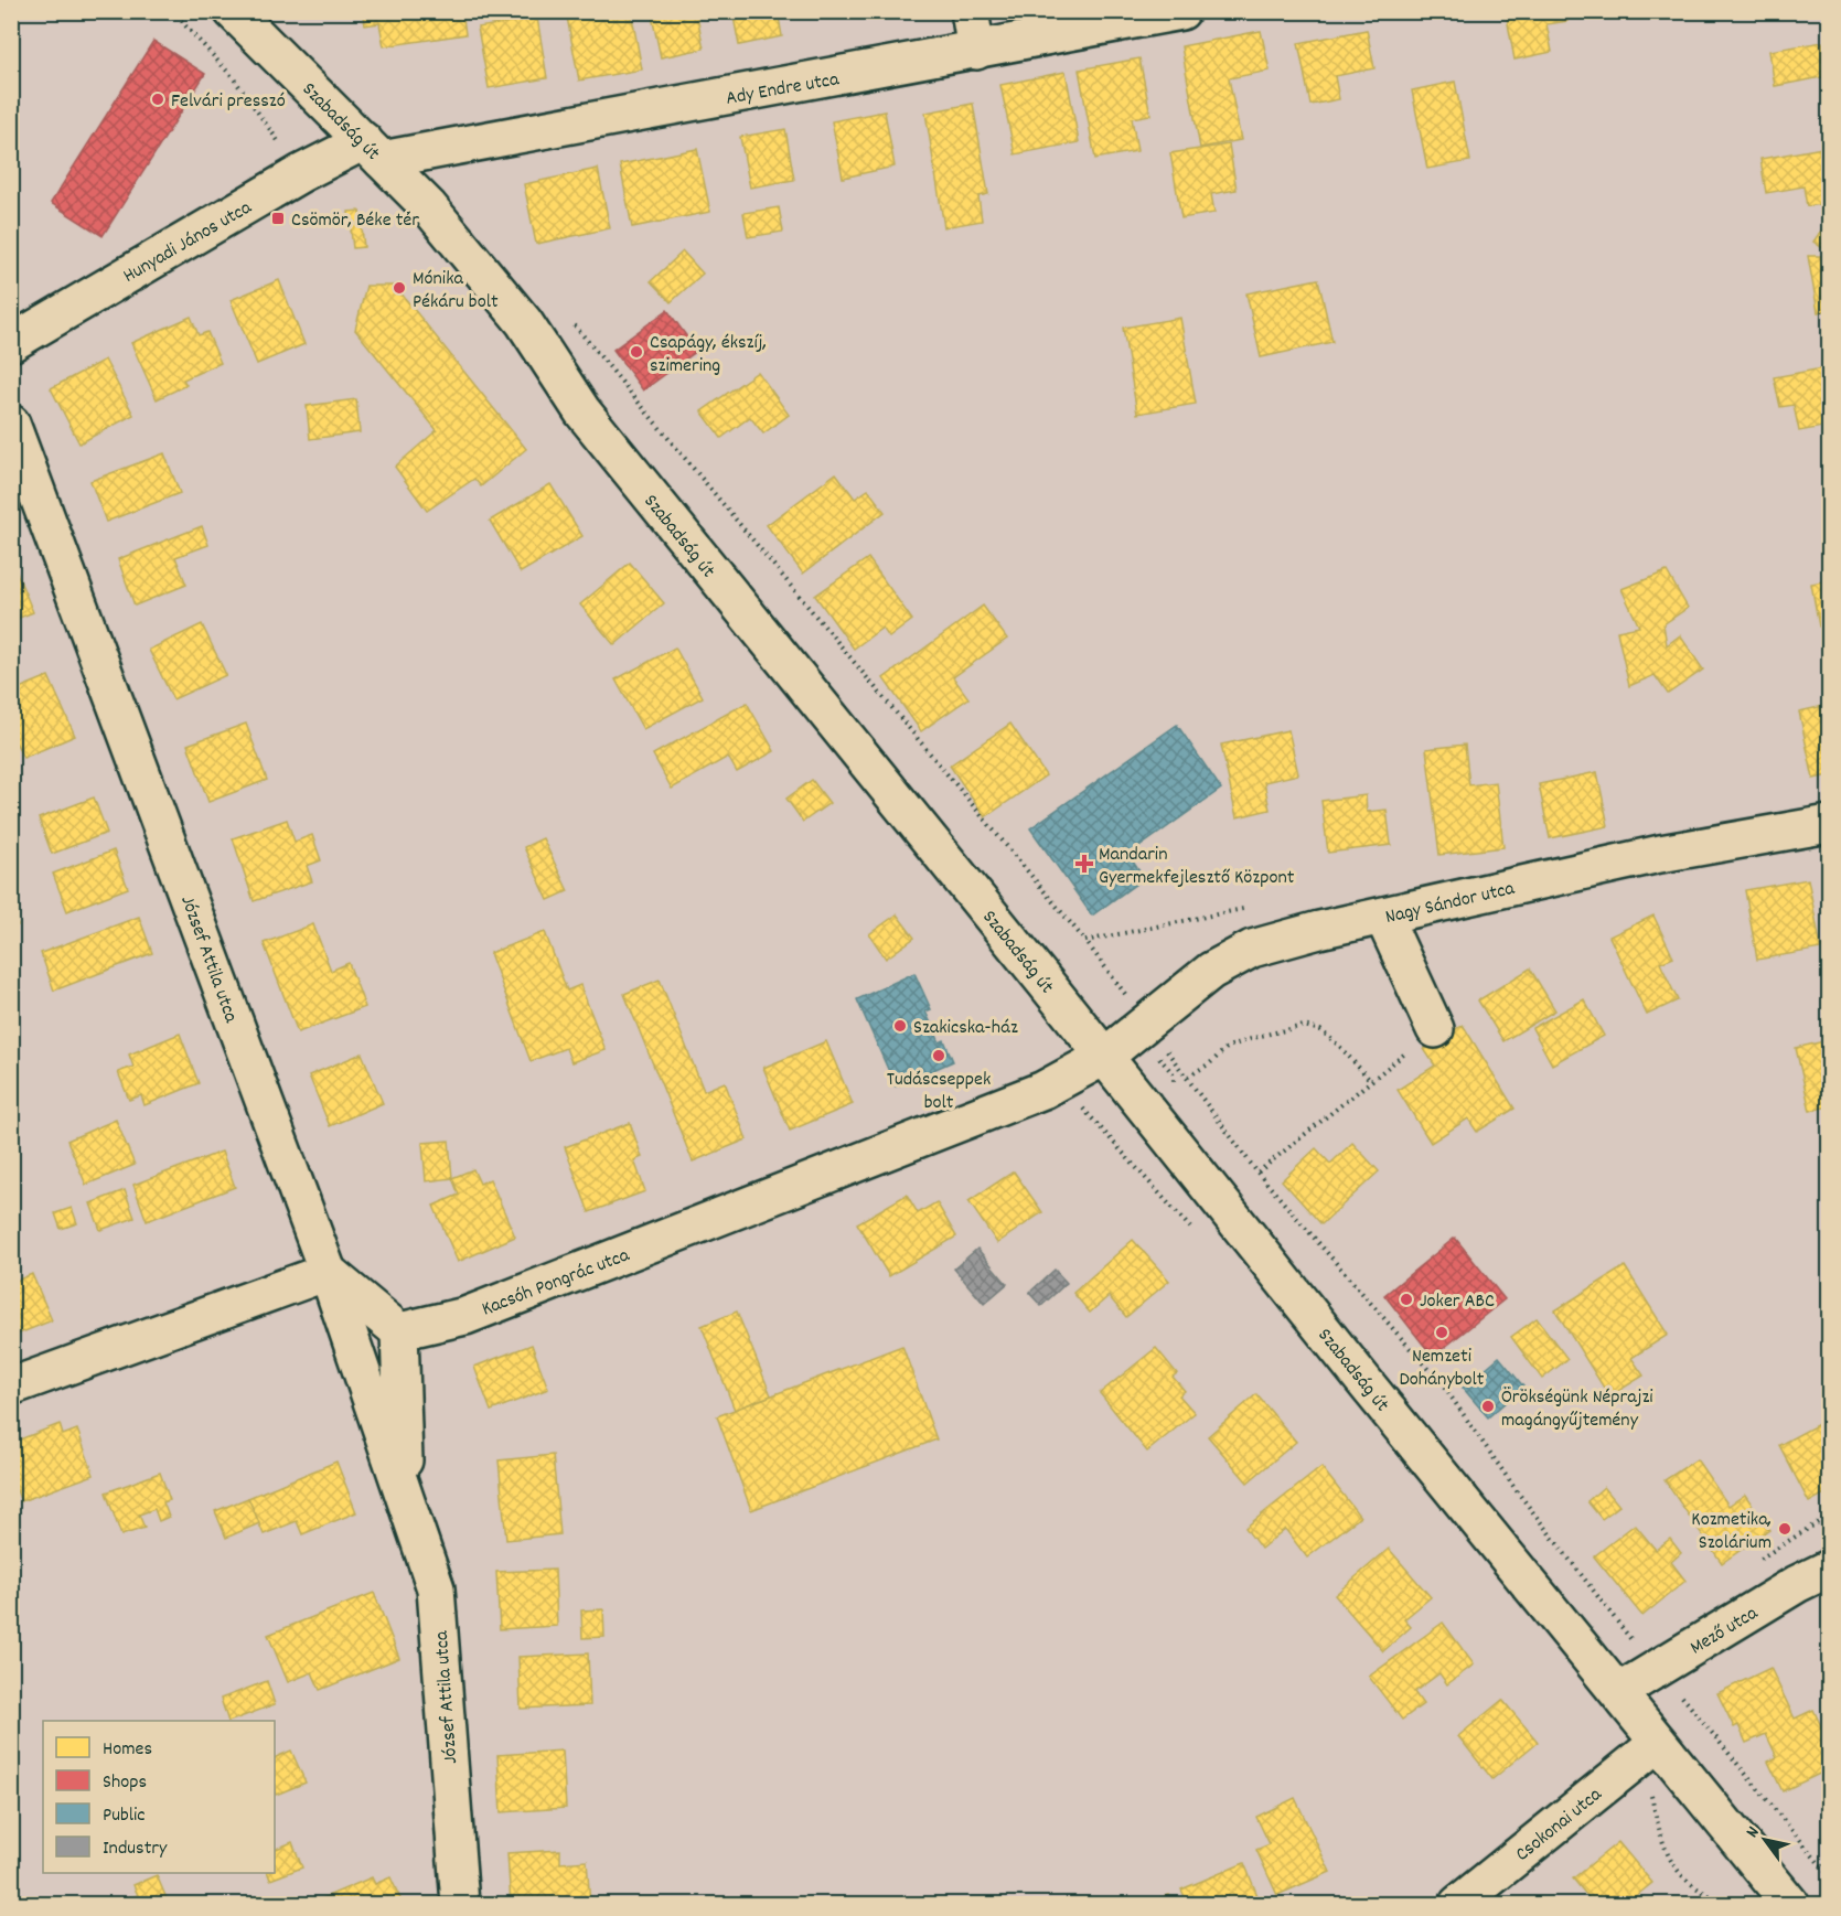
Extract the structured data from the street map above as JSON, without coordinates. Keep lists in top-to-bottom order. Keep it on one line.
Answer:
{"streets":{"street":["Ady Endre utca","Szabadság út","Hunyadi János utca","Nagy Sándor utca","József Attila utca","Kacsóh Pongrác utca","Mező utca","Csokonai utca"]},"crossings":[["Ady Endre utca","Szabadság út"],["Ady Endre utca","Hunyadi János utca"],["Szabadság út","Hunyadi János utca"],["Szabadság út","Nagy Sándor utca"],["Szabadság út","Kacsóh Pongrác utca"],["Szabadság út","Mező utca"],["Szabadság út","Csokonai utca"],["Nagy Sándor utca","Kacsóh Pongrác utca"],["József Attila utca","Kacsóh Pongrác utca"]],"places":{"other":["Felvári presszó","Mónika Pékáru bolt","Csapágy, ékszíj, szimering","Szakicska-ház","Tudáscseppek bolt","Joker ABC","Nemzeti Dohánybolt","Örökségünk Néprajzi magángyűjtemény","Kozmetika, Szolárium"],"transit":["Csömör, Béke tér"],"health":["Mandarin Gyermekfejlesztő Központ"]},"legend":["Homes","Shops","Public","Industry"],"north":"top left"}
